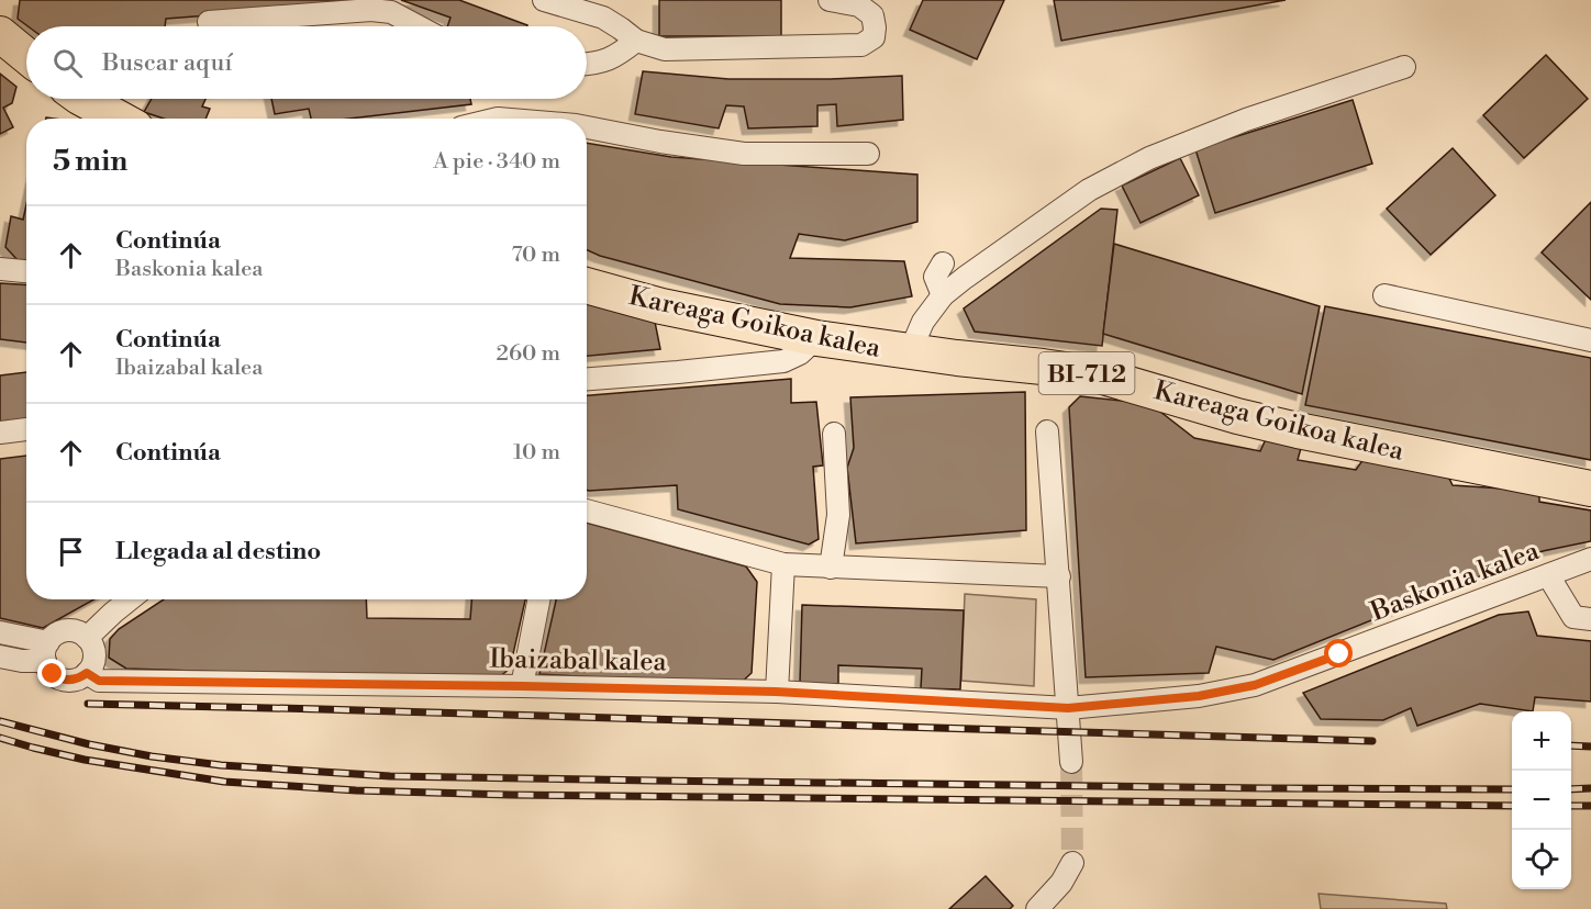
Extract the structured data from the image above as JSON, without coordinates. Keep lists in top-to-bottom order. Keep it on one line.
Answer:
{"streets":{"main road":["Kareaga Goikoa kalea","BI-712"],"street":["Baskonia kalea","Ibaizabal kalea"]},"crossings":[["Baskonia kalea","Ibaizabal kalea"]],"page":{"search":"Buscar aquí","heading":["5 min","A pie · 340 m"],"list":[["Continúa","Baskonia kalea","70 m"],["Continúa","Ibaizabal kalea","260 m"],["Continúa","10 m"],"Llegada al destino"],"map_buttons":["+","−"]}}
